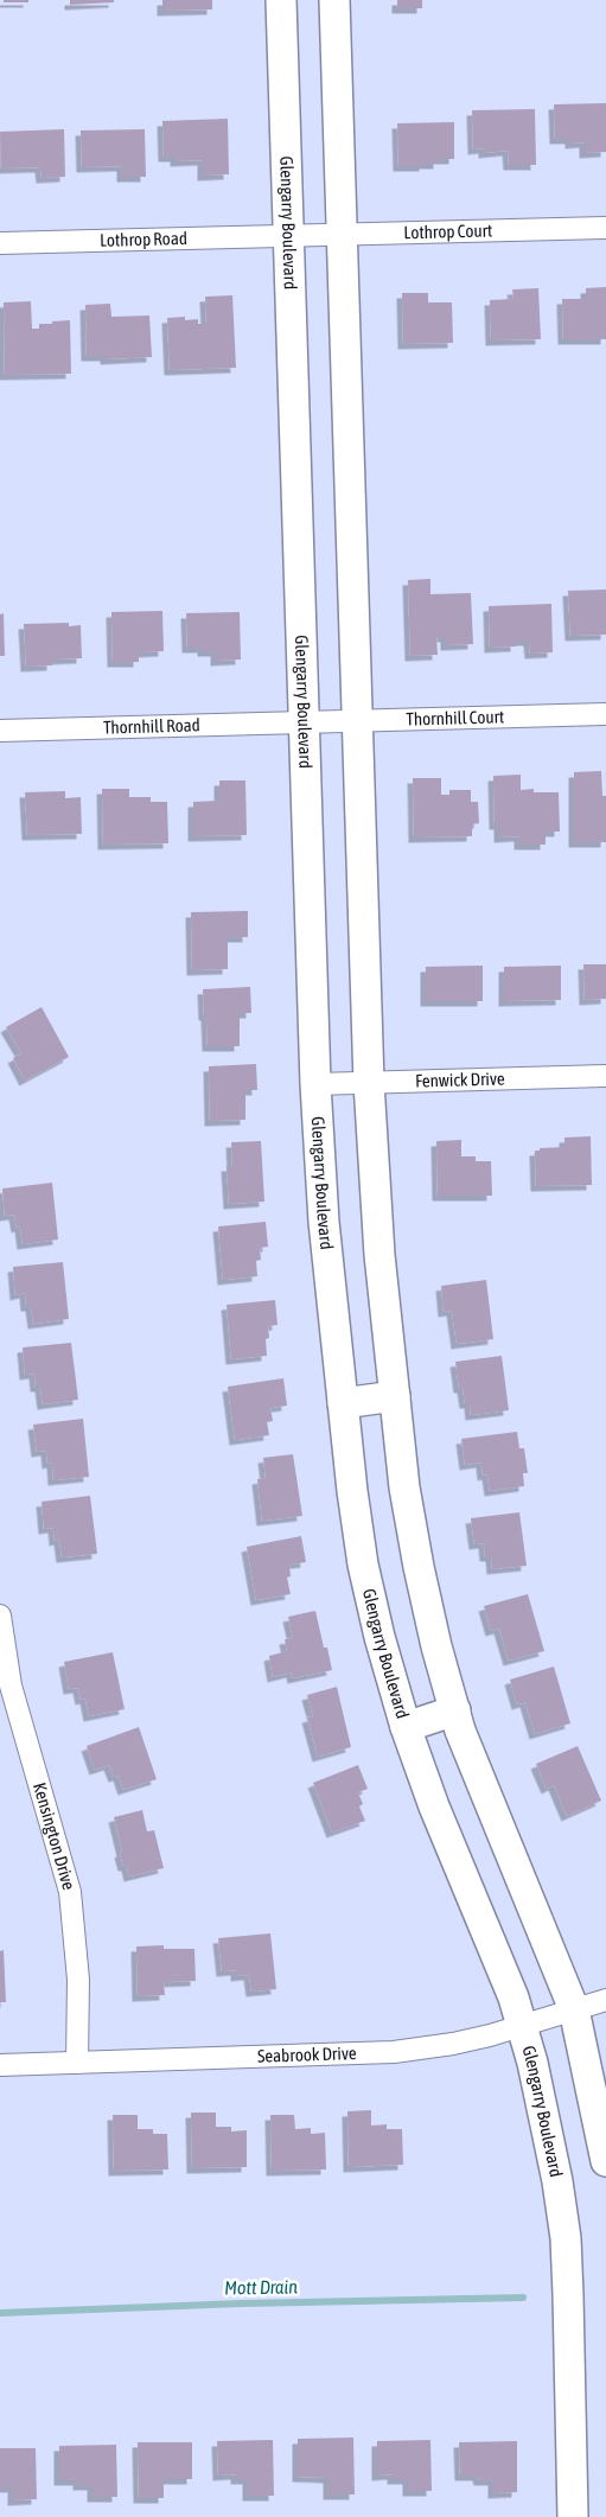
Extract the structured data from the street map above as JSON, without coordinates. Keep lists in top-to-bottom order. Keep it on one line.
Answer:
{"streets":{"street":["Glengarry Boulevard","Lothrop Court","Lothrop Road","Thornhill Court","Thornhill Road","Fenwick Drive","Kensington Drive","Seabrook Drive"]},"crossings":[["Glengarry Boulevard","Lothrop Court"],["Glengarry Boulevard","Lothrop Road"],["Glengarry Boulevard","Thornhill Court"],["Glengarry Boulevard","Thornhill Road"],["Glengarry Boulevard","Fenwick Drive"],["Glengarry Boulevard","Seabrook Drive"],["Lothrop Court","Lothrop Road"],["Thornhill Court","Thornhill Road"],["Kensington Drive","Seabrook Drive"]],"water":["Mott Drain"]}
